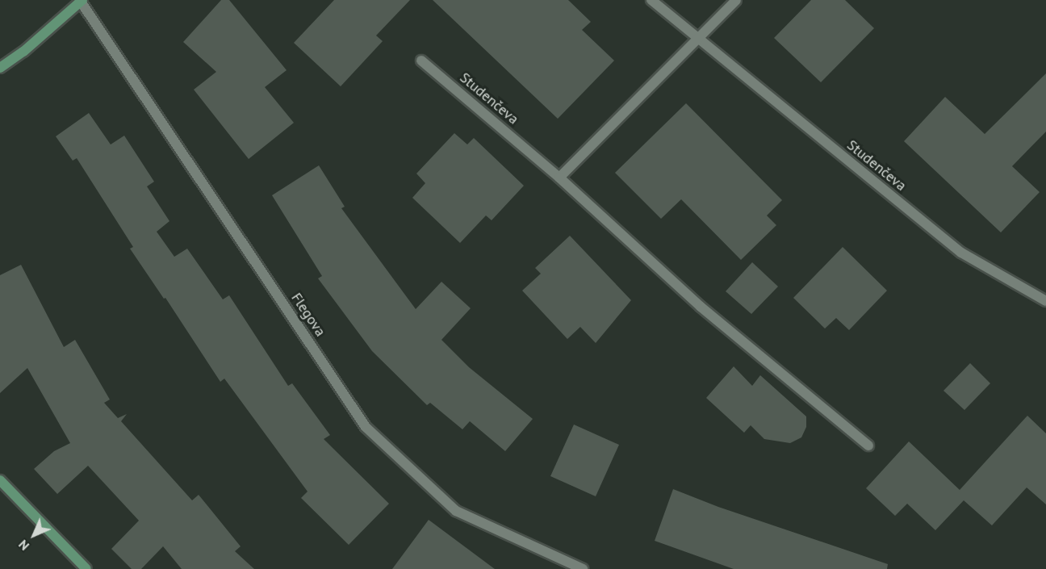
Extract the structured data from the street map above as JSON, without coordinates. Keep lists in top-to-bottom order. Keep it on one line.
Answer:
{"streets":{"street":["Studenčeva","Flegova"]},"north":"bottom left"}
